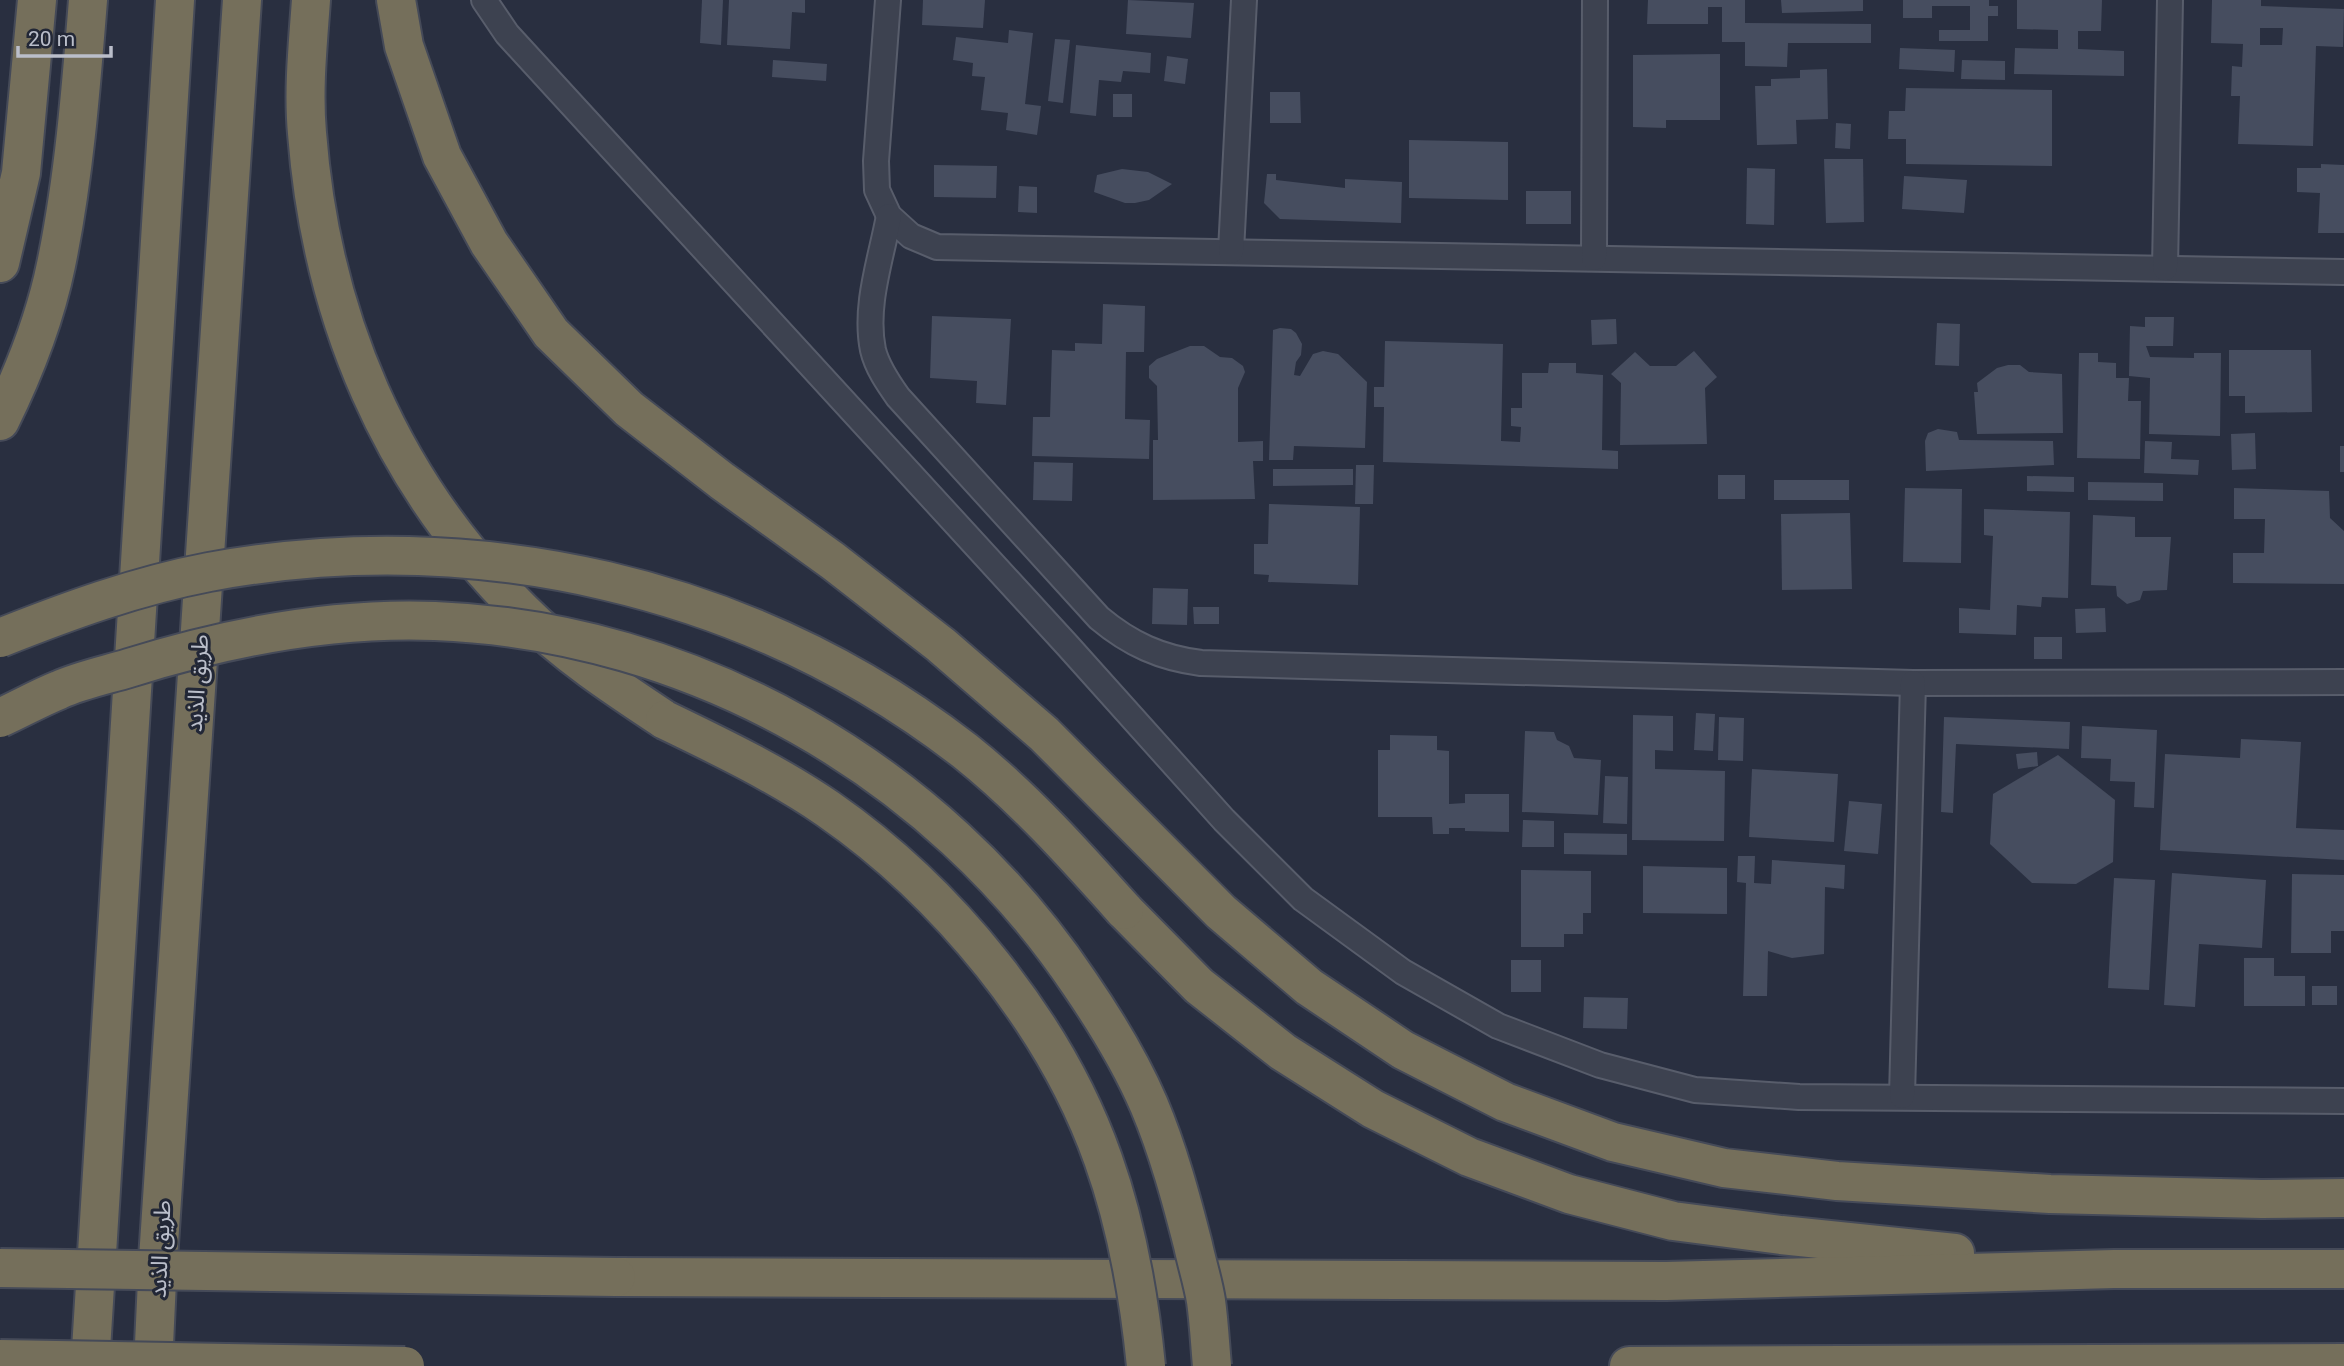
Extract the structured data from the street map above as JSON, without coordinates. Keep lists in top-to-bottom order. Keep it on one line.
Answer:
{"streets":{"highway":["طريق الذيد"]},"scale_bar":"20 m"}
